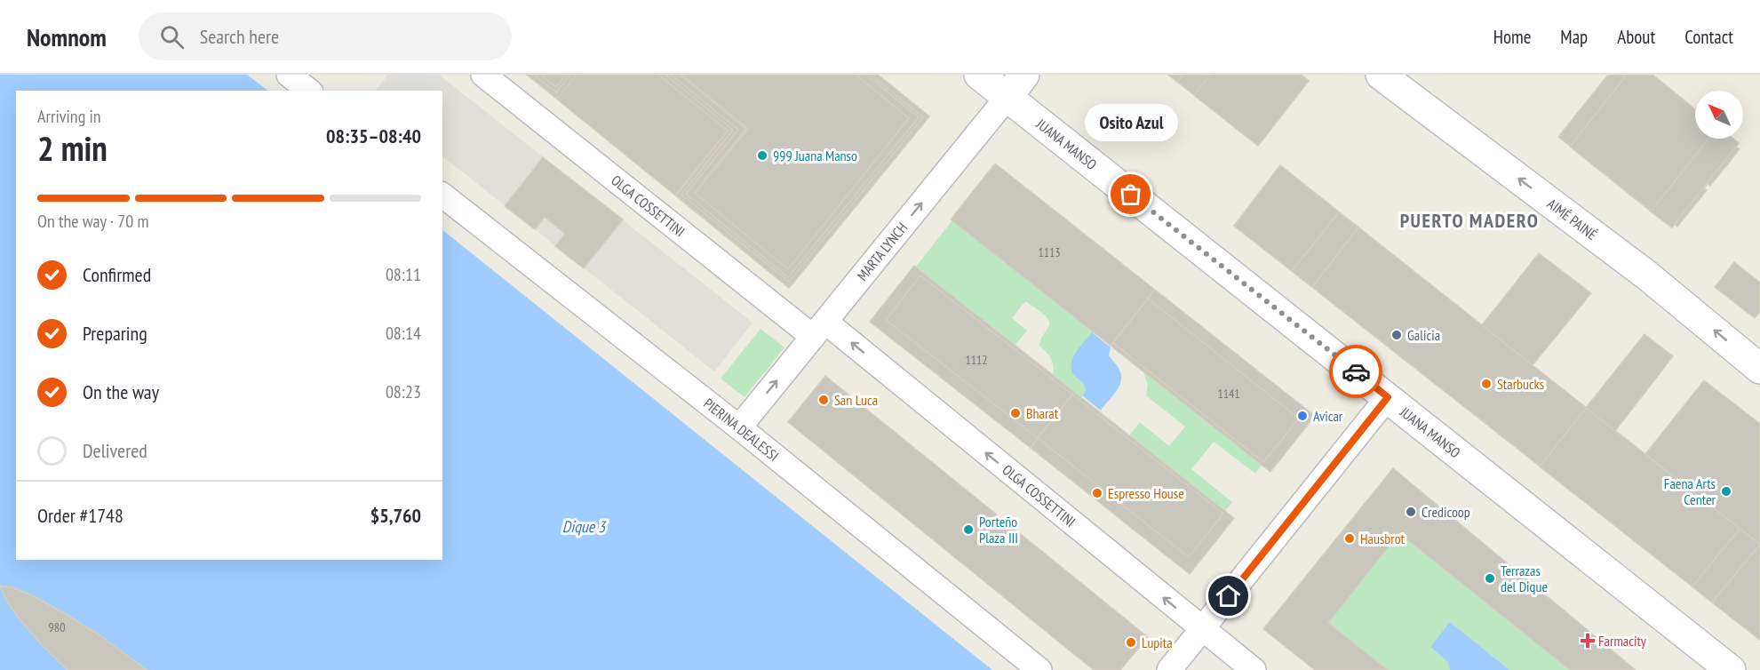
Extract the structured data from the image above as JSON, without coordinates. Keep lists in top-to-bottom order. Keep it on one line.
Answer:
{"streets":{"street":["JUANA MANSO","OLGA COSSETTINI","AIMÉ PAINÉ","MARTA LYNCH","PIERINA DEALESSI"]},"crossings":[["JUANA MANSO","MARTA LYNCH"],["OLGA COSSETTINI","MARTA LYNCH"],["MARTA LYNCH","PIERINA DEALESSI"]],"one_way":["OLGA COSSETTINI","AIMÉ PAINÉ","MARTA LYNCH"],"districts":["PUERTO MADERO"],"water":["Dique 3"],"places":{"other":["999 Juana Manso","Osito Azul","Galicia","Starbucks","San Luca","Bharat","Avicar","Faena Arts Center","Espresso House","Credicoop","Porteño Plaza III","Hausbrot","Terrazas del Dique","Lupita"],"health":["Farmacity"]},"house_numbers":["1113","1112","1141","980"],"north":"top left","page":{"header":"Nomnom","search":"Search here","nav":["Home","Map","About","Contact"],"heading":["2 min","Arriving in","08:35–08:40"],"panel":["Order #1748","$5,760"],"bubble":"Osito Azul","bar":"On the way · 70 m","list":[["Confirmed","08:11"],["Preparing","08:14"],["On the way","08:23"],"Delivered"]}}
